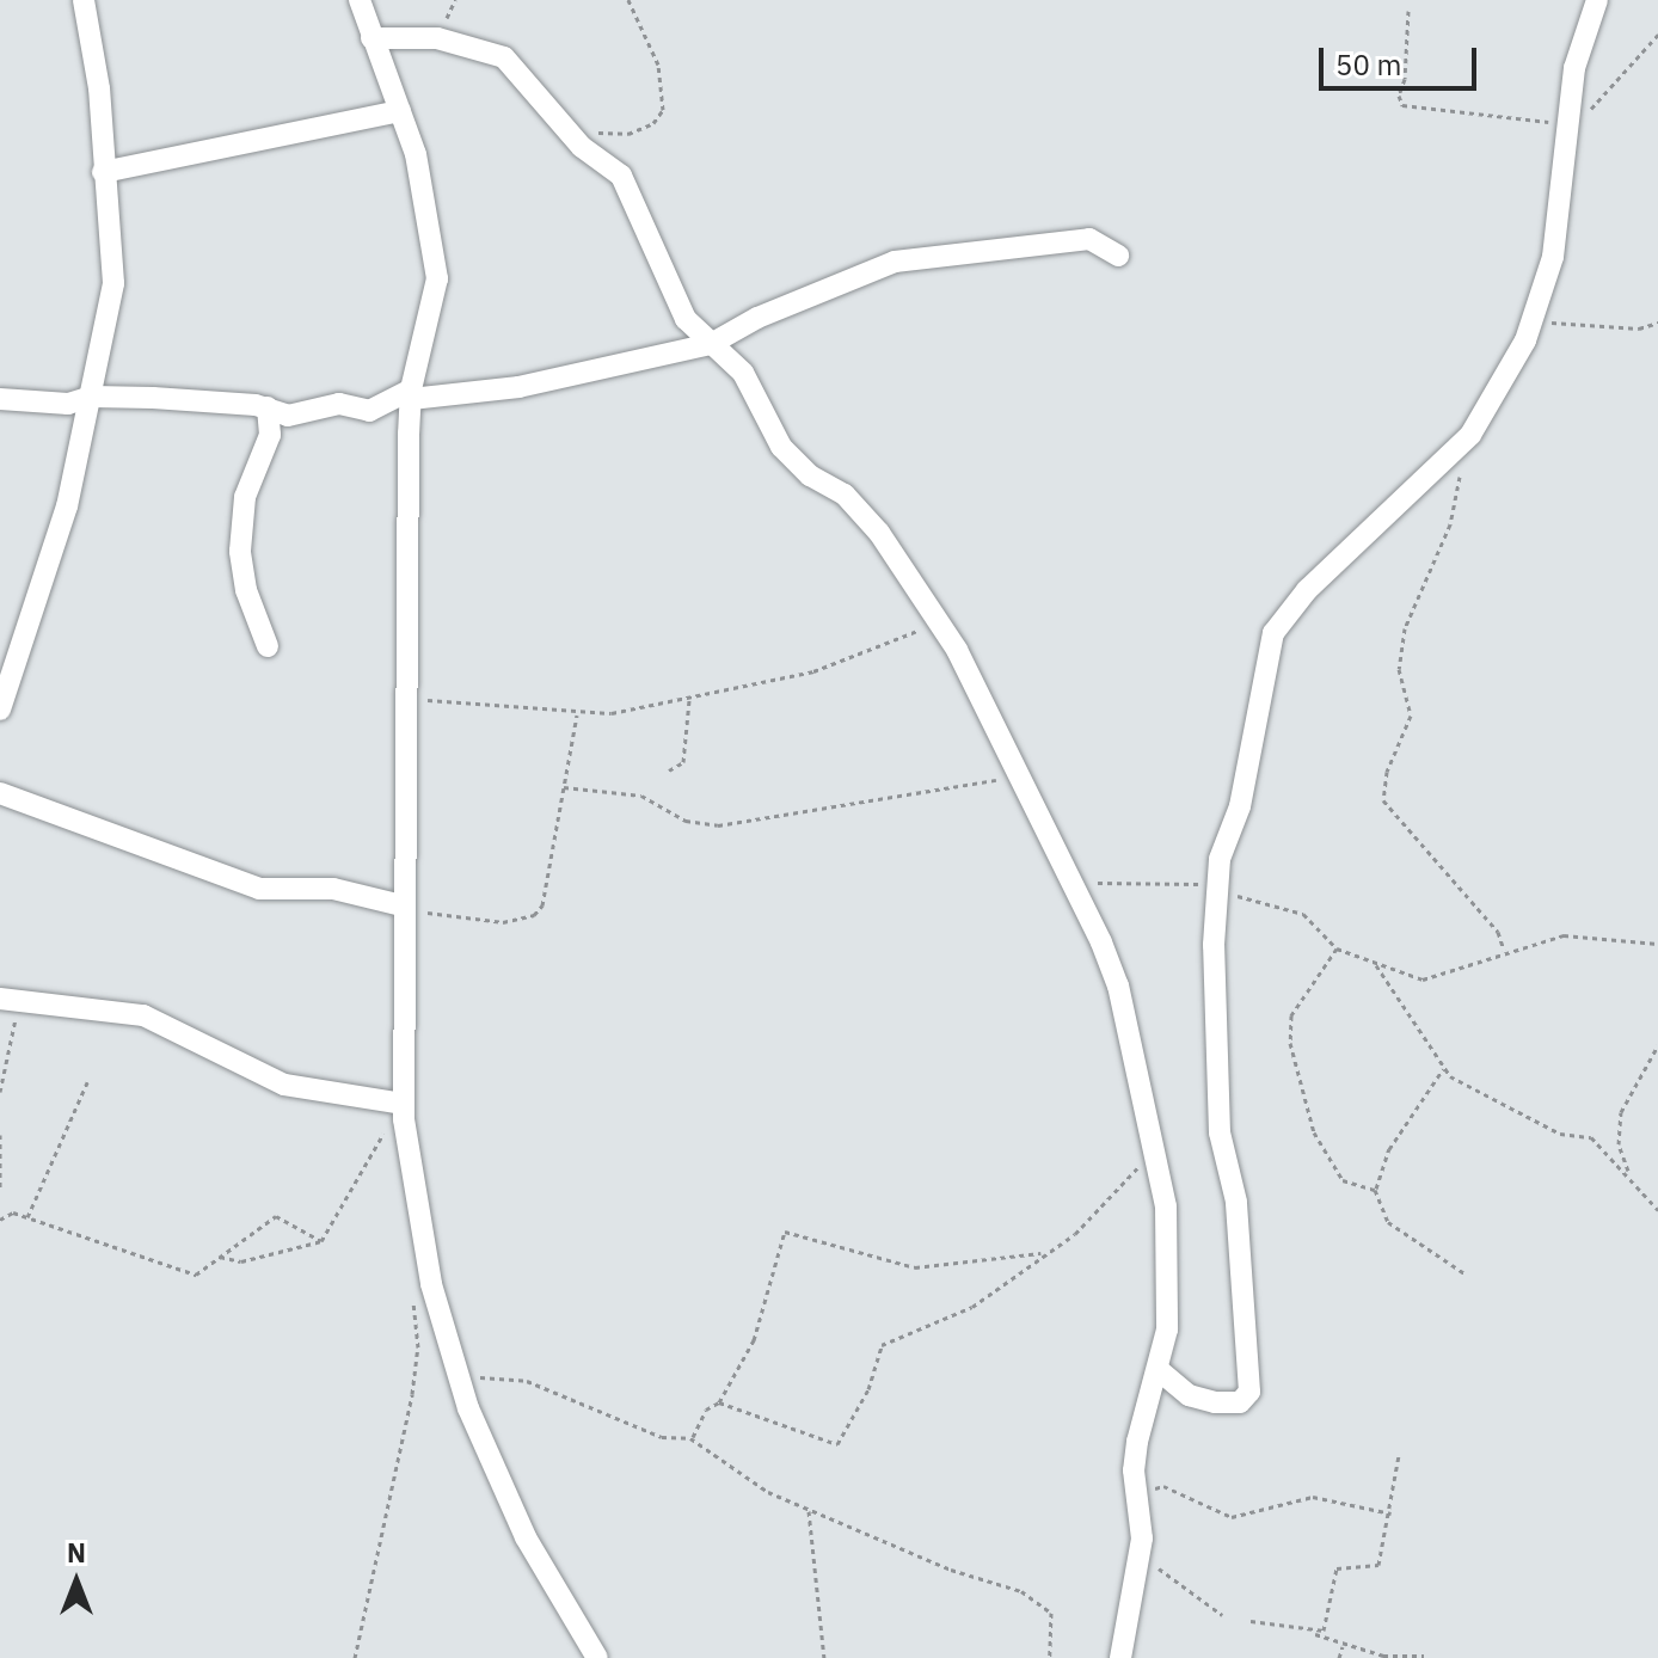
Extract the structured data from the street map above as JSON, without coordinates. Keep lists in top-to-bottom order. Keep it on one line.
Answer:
{"scale_bar":"50 m","north":"top"}
